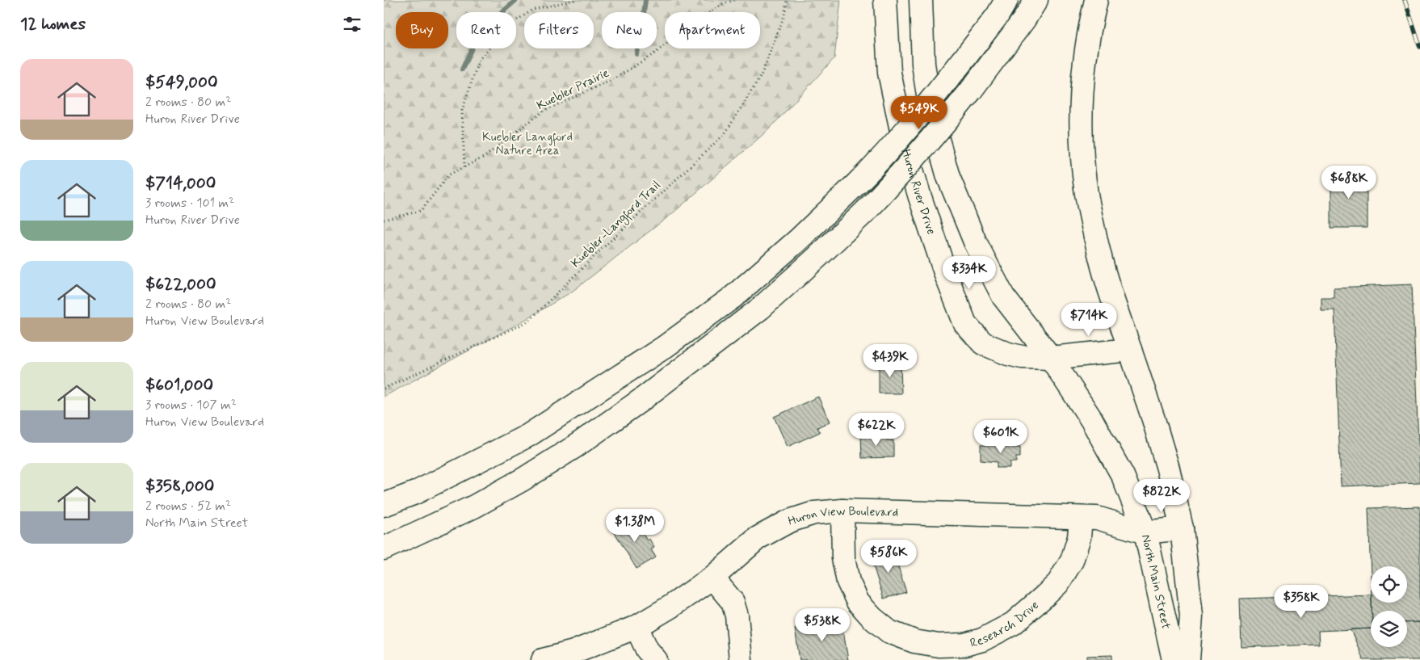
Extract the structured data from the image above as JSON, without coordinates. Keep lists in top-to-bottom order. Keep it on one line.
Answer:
{"streets":{"main road":["Huron River Drive","Huron View Boulevard","North Main Street","Research Drive"],"path":["Kuebler Prairie","Kuebler-Langford Trail"]},"crossings":[["Huron River Drive","North Main Street"],["Huron View Boulevard","North Main Street"],["Huron View Boulevard","Research Drive"]],"parks":["Kuebler Langford Nature Area"],"page":{"heading":"12 homes","chip":["Buy","Rent","Filters","New","Apartment"],"list":[{"name":"$549,000","note":"2 rooms · 80 m² · Huron River Drive"},{"name":"$714,000","note":"3 rooms · 101 m² · Huron River Drive"},{"name":"$622,000","note":"2 rooms · 80 m² · Huron View Boulevard"},{"name":"$601,000","note":"3 rooms · 107 m² · Huron View Boulevard"},{"name":"$358,000","note":"2 rooms · 52 m² · North Main Street"}],"price":["$549K","$688K","$334K","$714K","$439K","$622K","$601K","$822K","$1.38M","$586K","$358K","$538K"]}}
